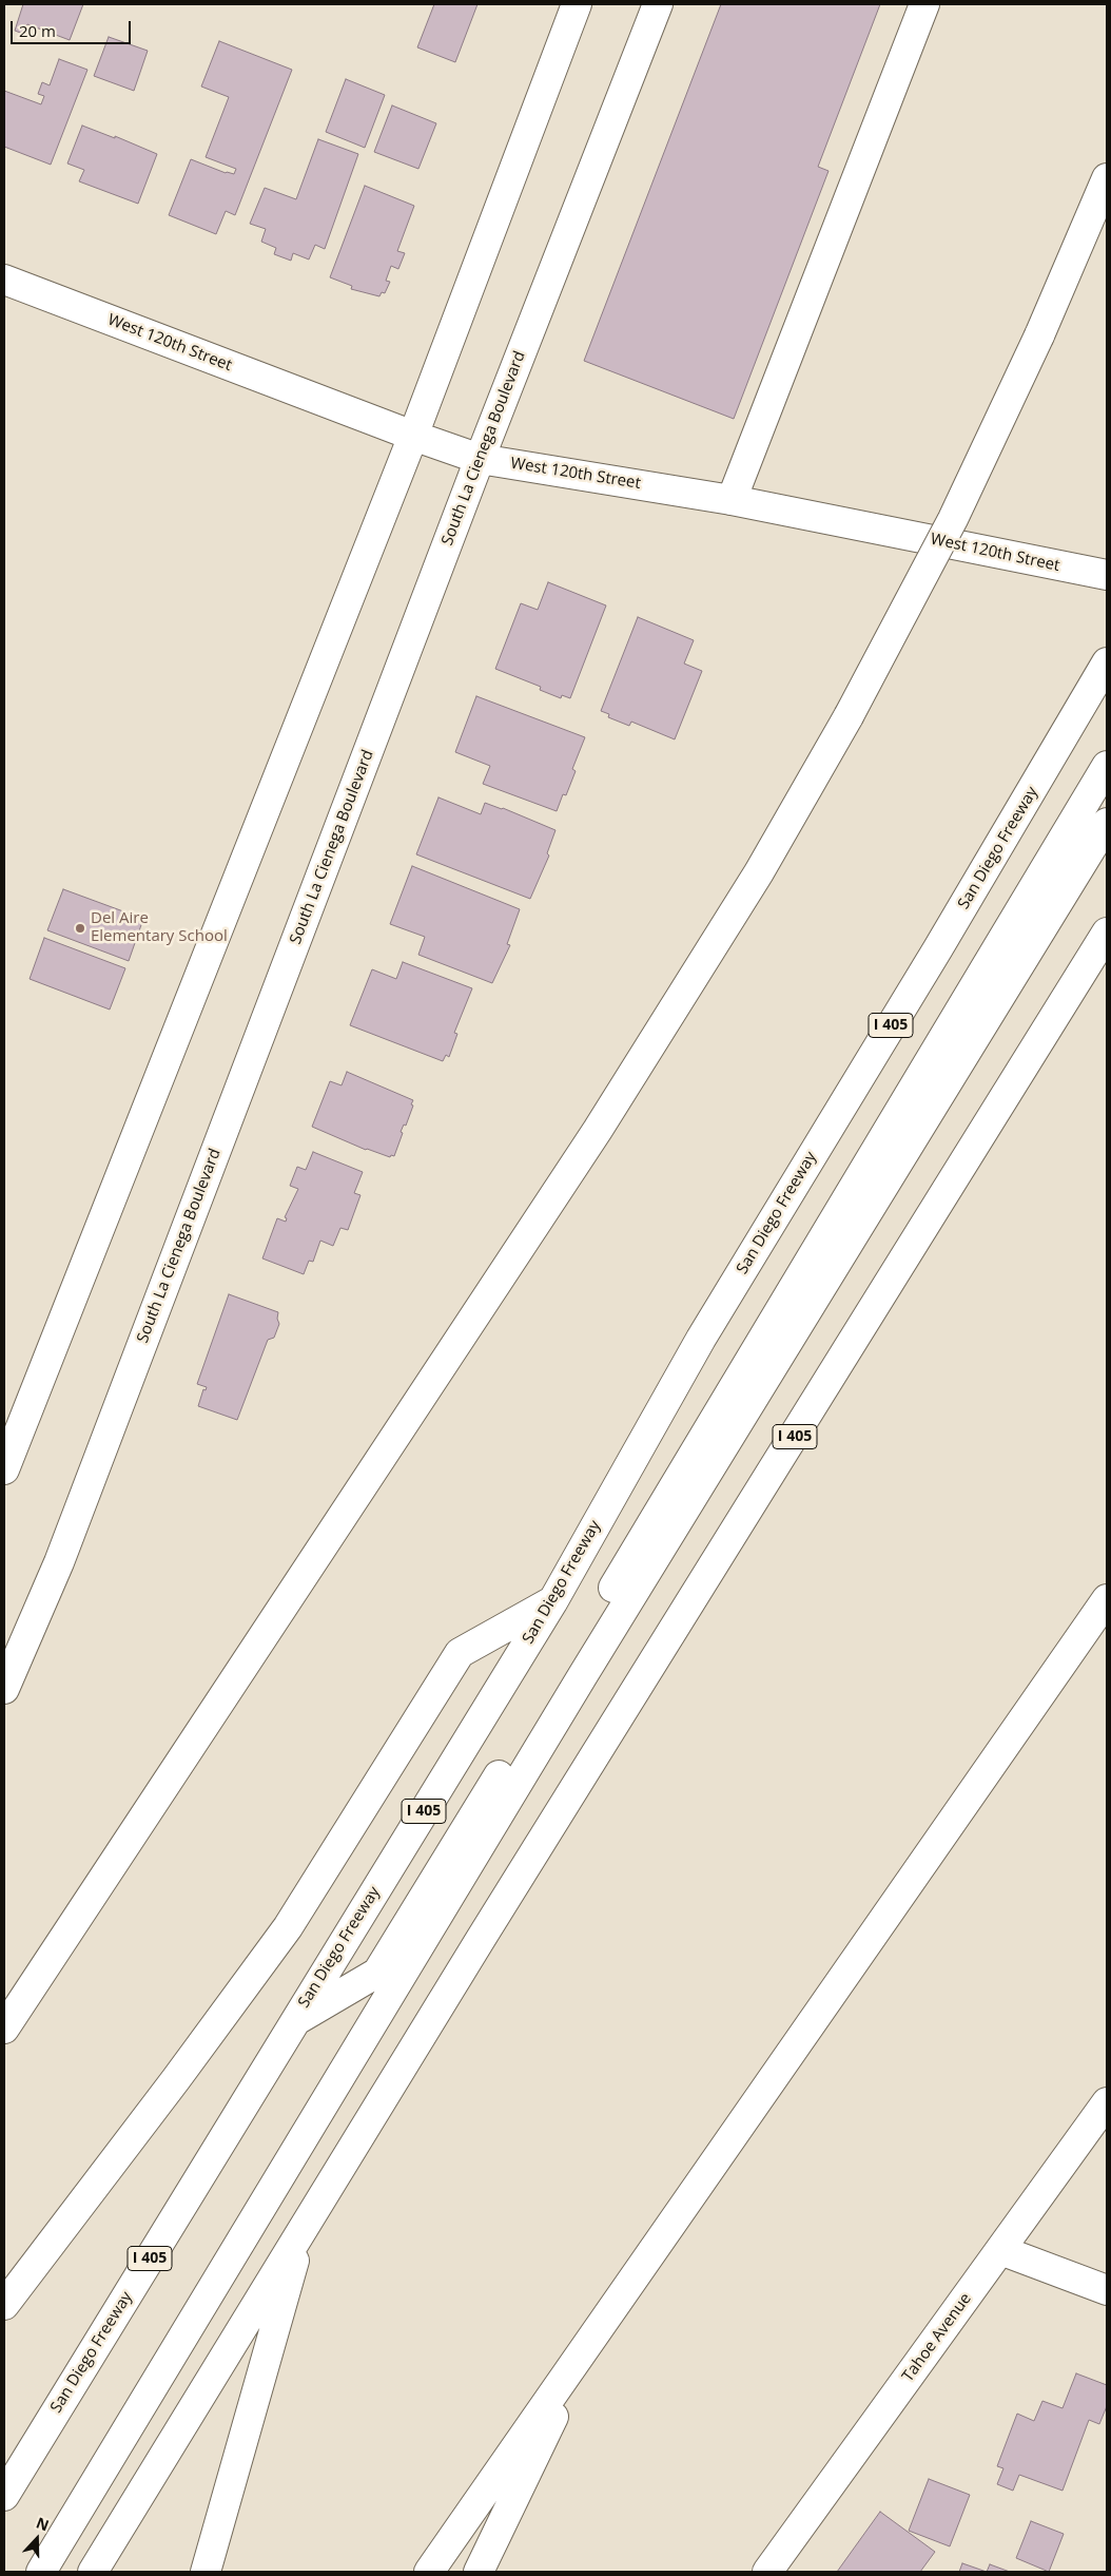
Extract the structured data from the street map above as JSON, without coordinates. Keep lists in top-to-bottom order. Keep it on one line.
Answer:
{"streets":{"main road":["West 120th Street","South La Cienega Boulevard","San Diego Freeway","I 405","Tahoe Avenue"]},"crossings":[["West 120th Street","South La Cienega Boulevard"]],"places":["Del Aire Elementary School"],"scale_bar":"20 m","north":"top"}
